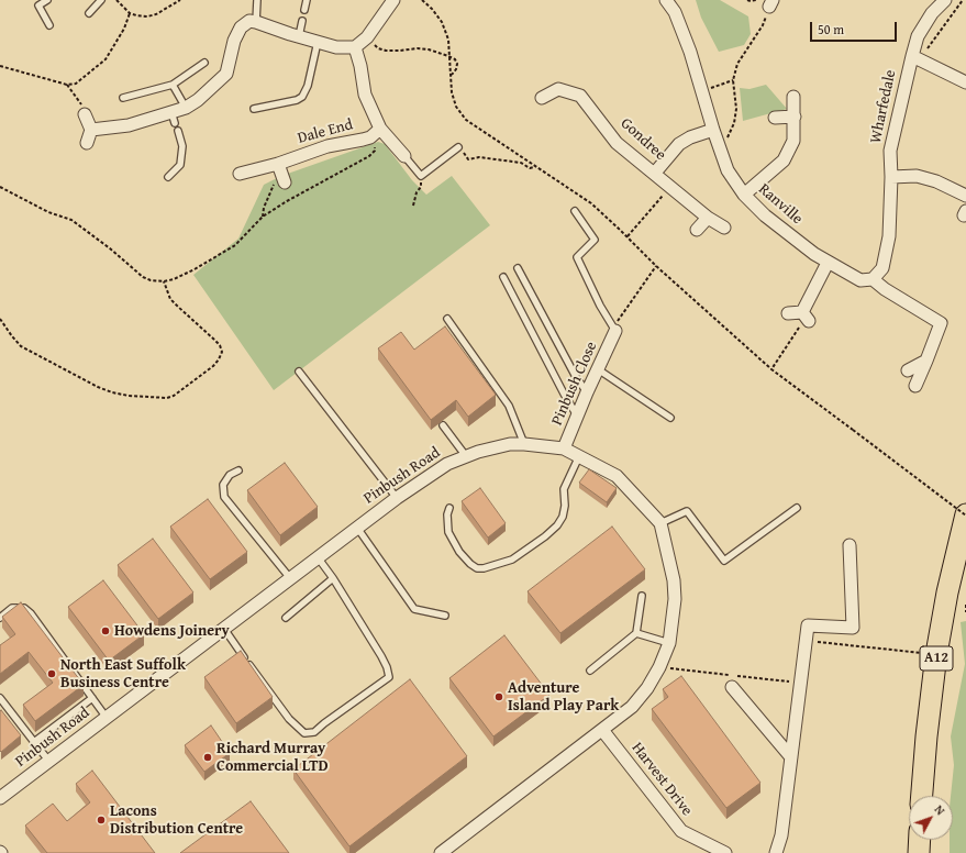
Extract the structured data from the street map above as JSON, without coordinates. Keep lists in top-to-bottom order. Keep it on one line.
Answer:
{"streets":{"highway":["A12"],"street":["Wharfedale","Dale End","Gondree","Ranville","Pinbush Close","Pinbush Road","Harvest Drive"]},"crossings":[["Wharfedale","Ranville"],["Pinbush Close","Pinbush Road"]],"places":["Howdens Joinery","North East Suffolk Business Centre","Adventure Island Play Park","Richard Murray Commercial LTD","Lacons Distribution Centre"],"scale_bar":"50 m","north":"top right"}
